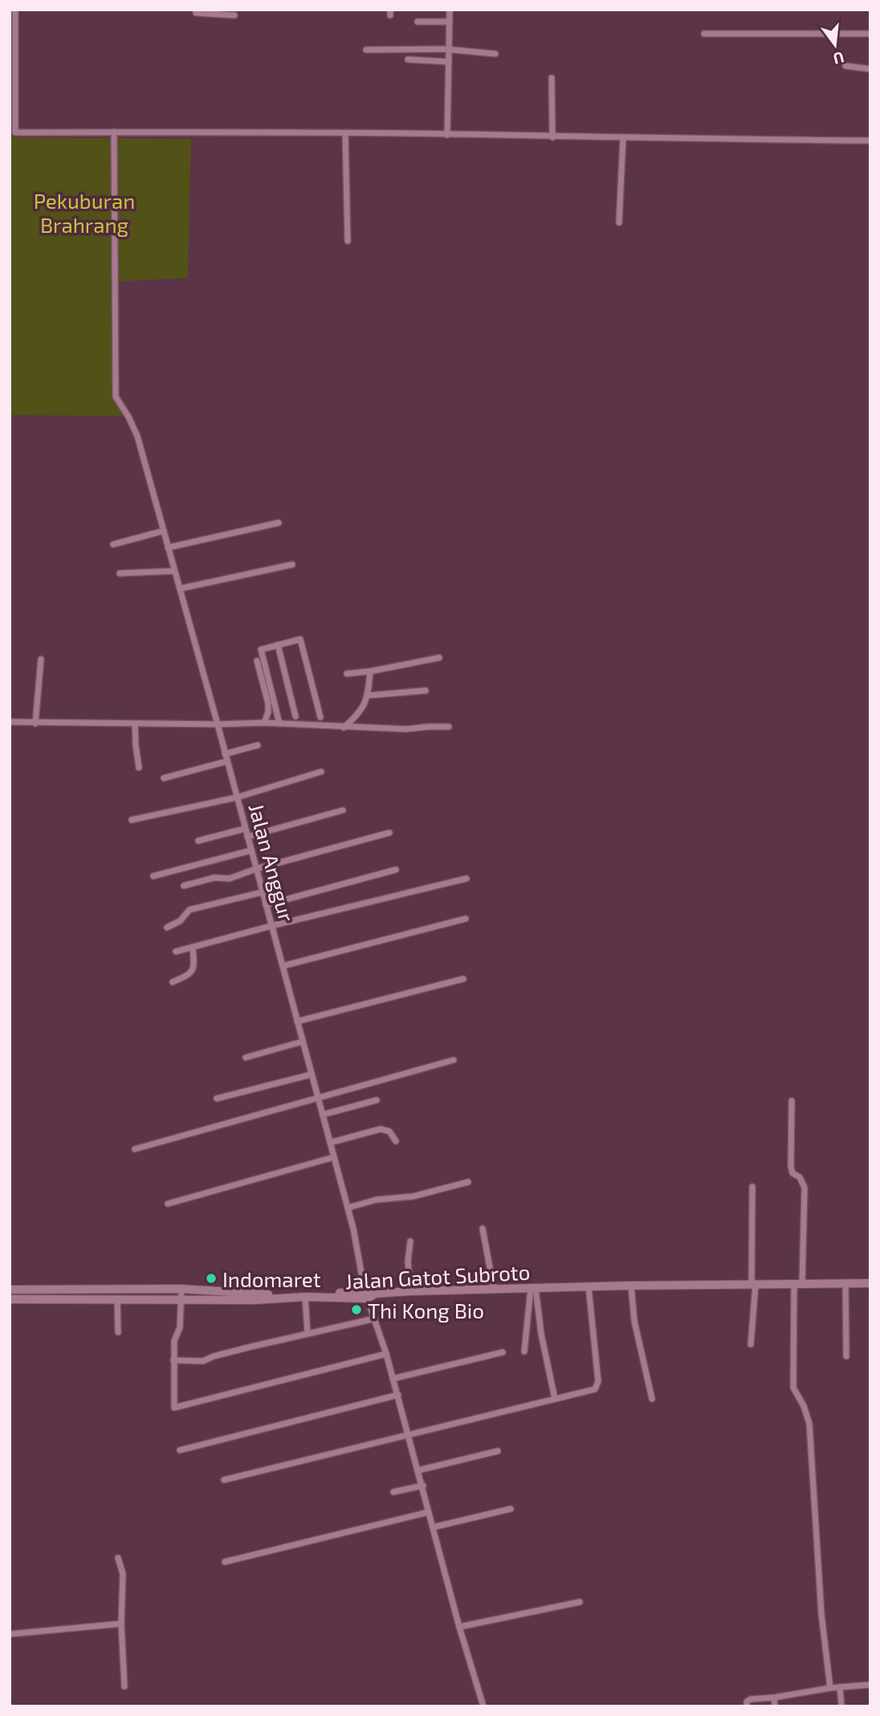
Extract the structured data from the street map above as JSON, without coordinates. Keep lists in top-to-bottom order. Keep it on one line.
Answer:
{"streets":{"main road":["Jalan Gatot Subroto"],"street":["Jalan Anggur"]},"crossings":[["Jalan Anggur","Jalan Gatot Subroto"]],"parks":["Pekuburan Brahrang"],"places":["Indomaret","Thi Kong Bio"],"north":"bottom"}
